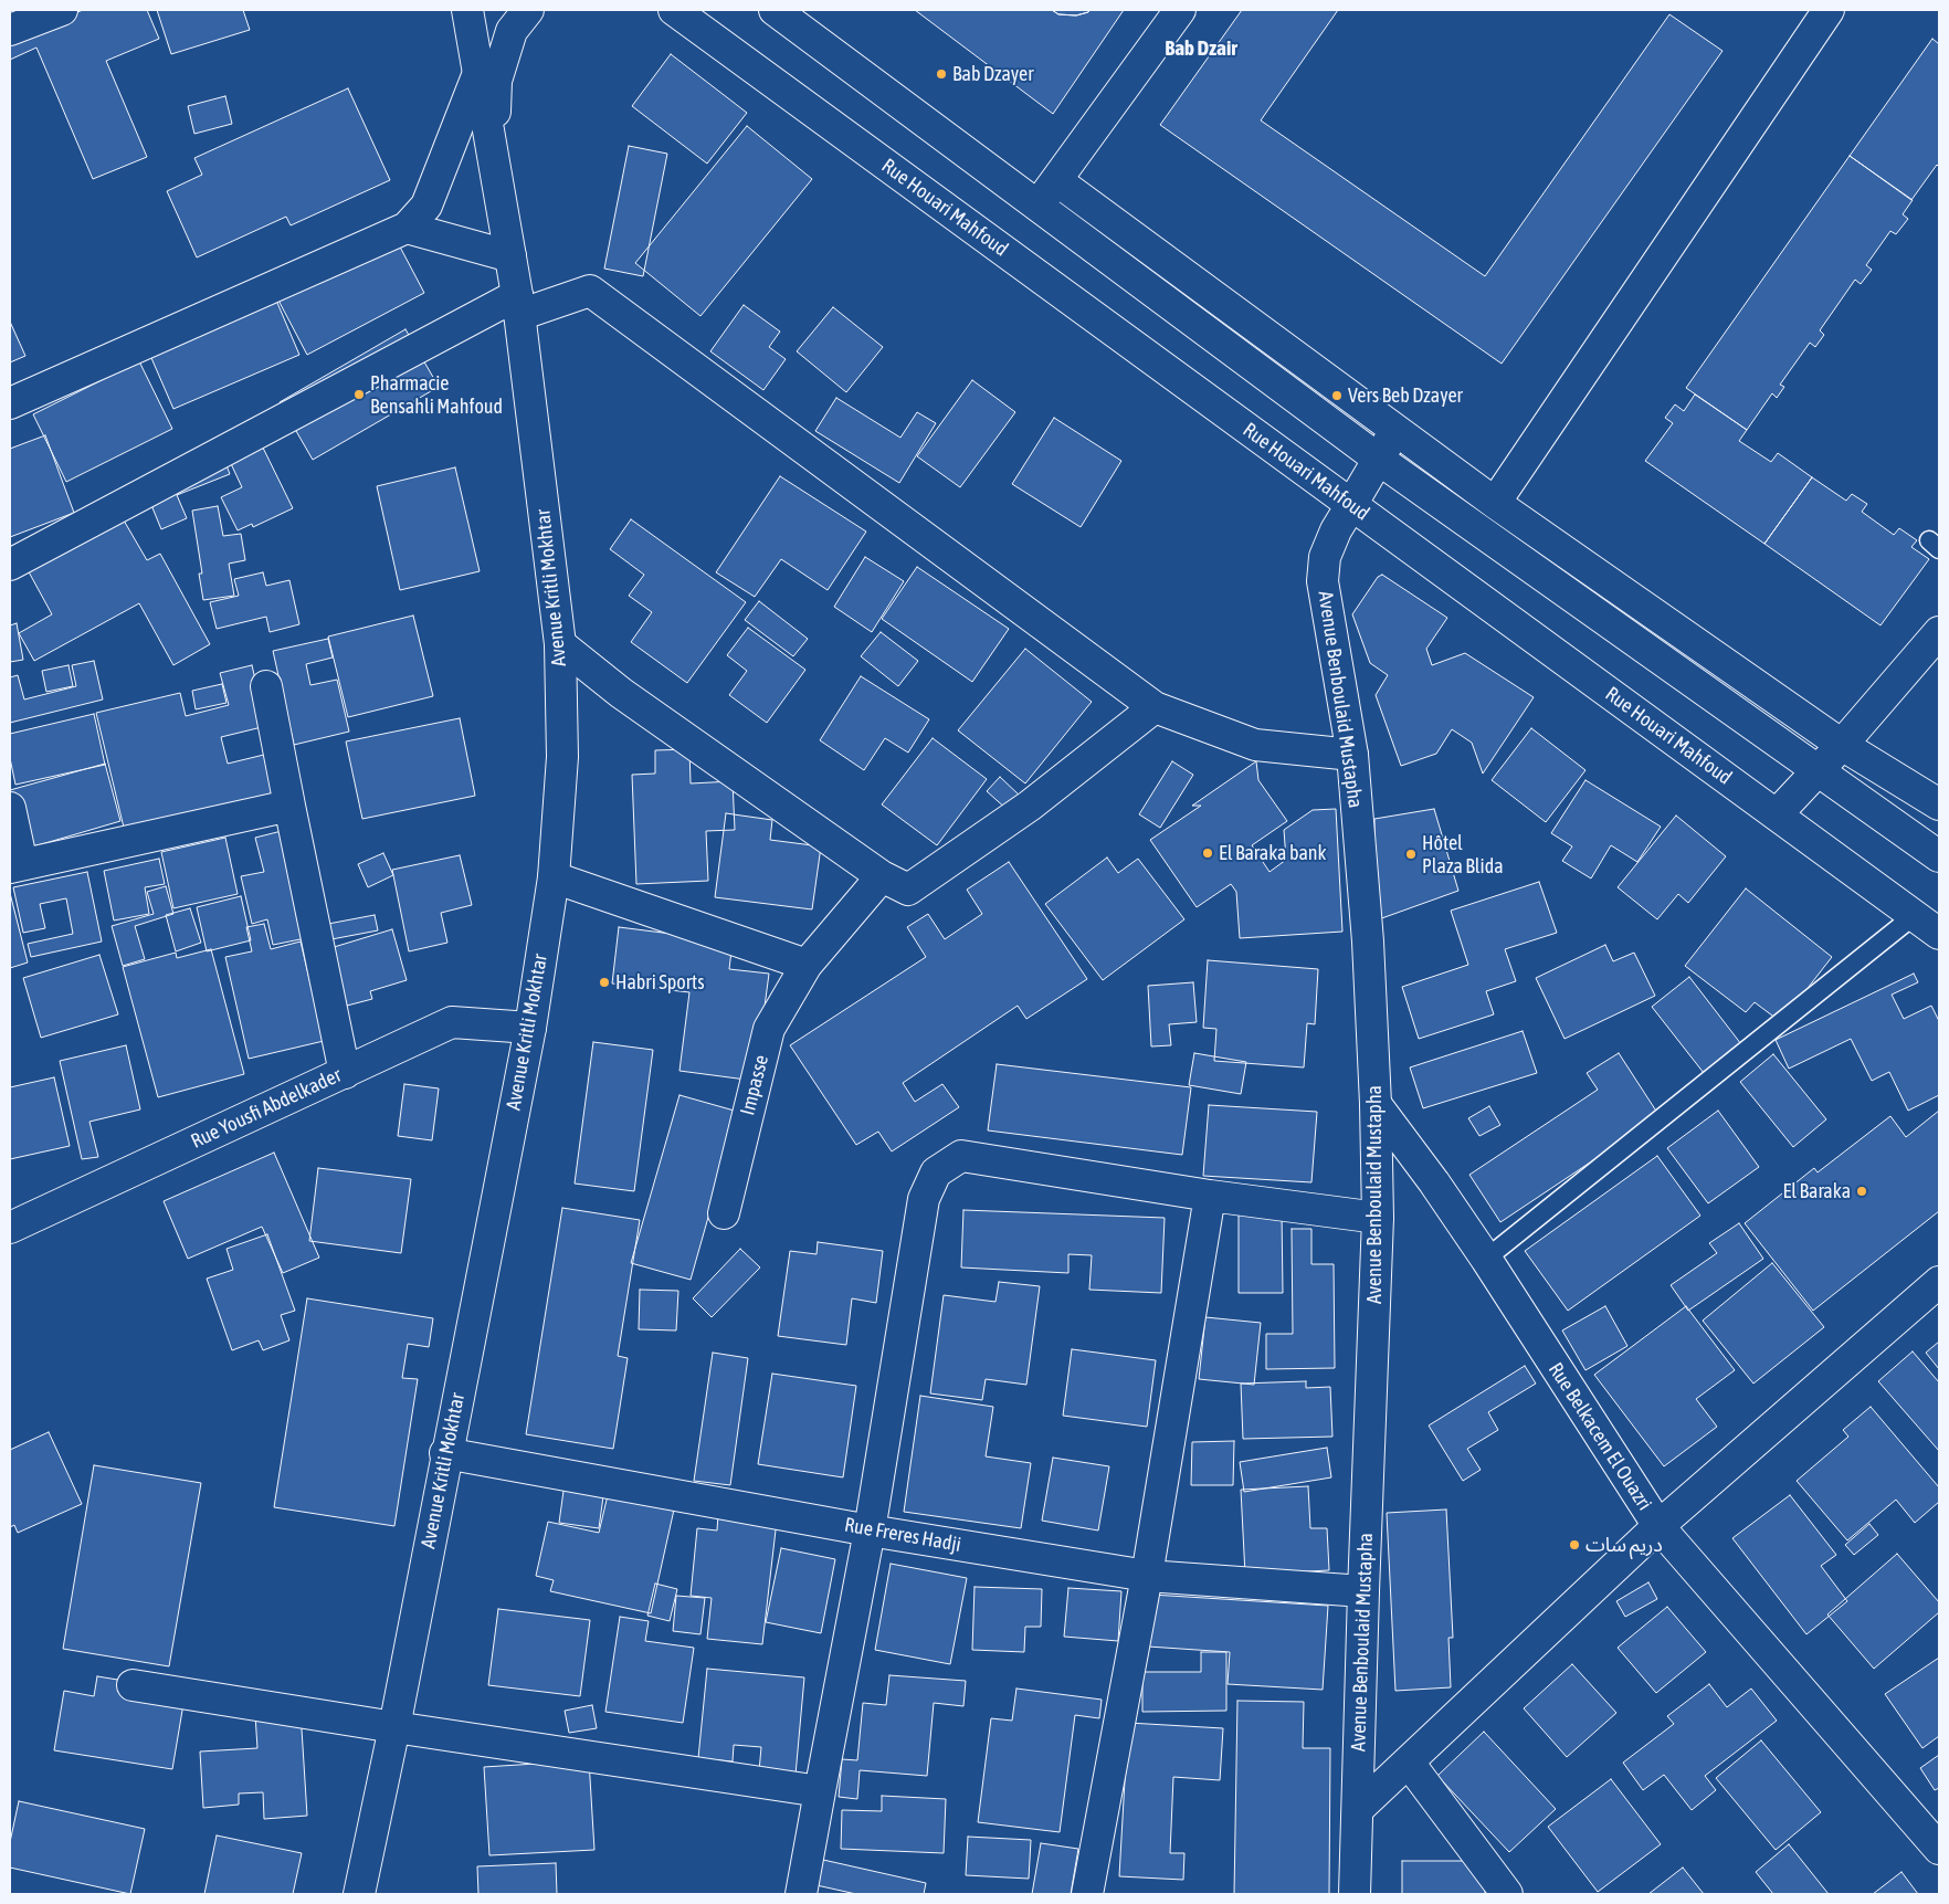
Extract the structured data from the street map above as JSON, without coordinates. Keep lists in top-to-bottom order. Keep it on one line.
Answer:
{"streets":{"street":["Rue Houari Mahfoud","Avenue Kritli Mokhtar","Avenue Benboulaid Mustapha","Impasse","Rue Yousfi Abdelkader","Rue Belkacem El Ouazri","Rue Freres Hadji"]},"crossings":[["Rue Houari Mahfoud","Avenue Benboulaid Mustapha"],["Avenue Kritli Mokhtar","Rue Yousfi Abdelkader"],["Avenue Kritli Mokhtar","Rue Freres Hadji"],["Avenue Benboulaid Mustapha","Rue Belkacem El Ouazri"],["Avenue Benboulaid Mustapha","Rue Freres Hadji"]],"districts":["Bab Dzair"],"places":["Bab Dzayer","Pharmacie Bensahli Mahfoud","Vers Beb Dzayer","El Baraka bank","Hôtel Plaza Blida","Habri Sports","El Baraka","دريم سات"]}
